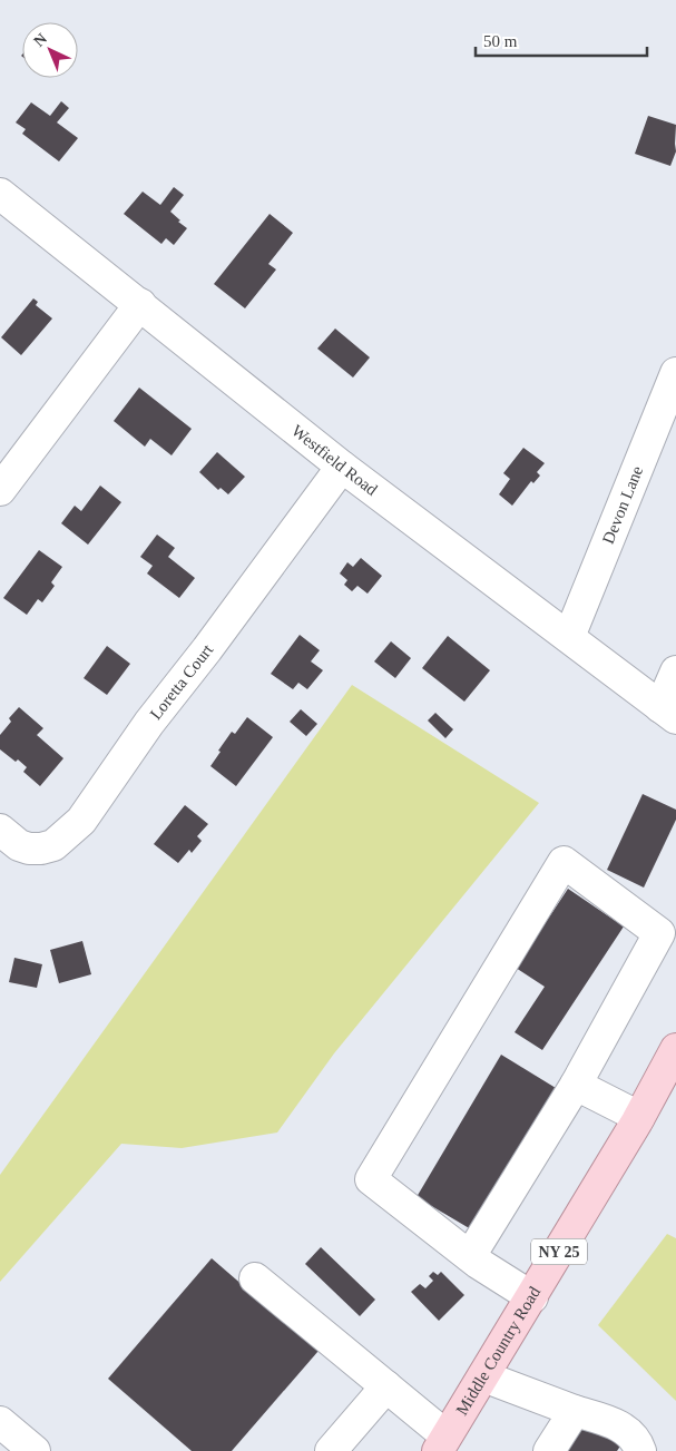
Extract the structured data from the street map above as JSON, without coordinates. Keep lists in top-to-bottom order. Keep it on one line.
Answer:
{"streets":{"main road":["NY 25","Middle Country Road"],"street":["Westfield Road","Devon Lane","Loretta Court"]},"crossings":[["Westfield Road","Devon Lane"],["Westfield Road","Loretta Court"]],"scale_bar":"50 m","north":"top left"}
